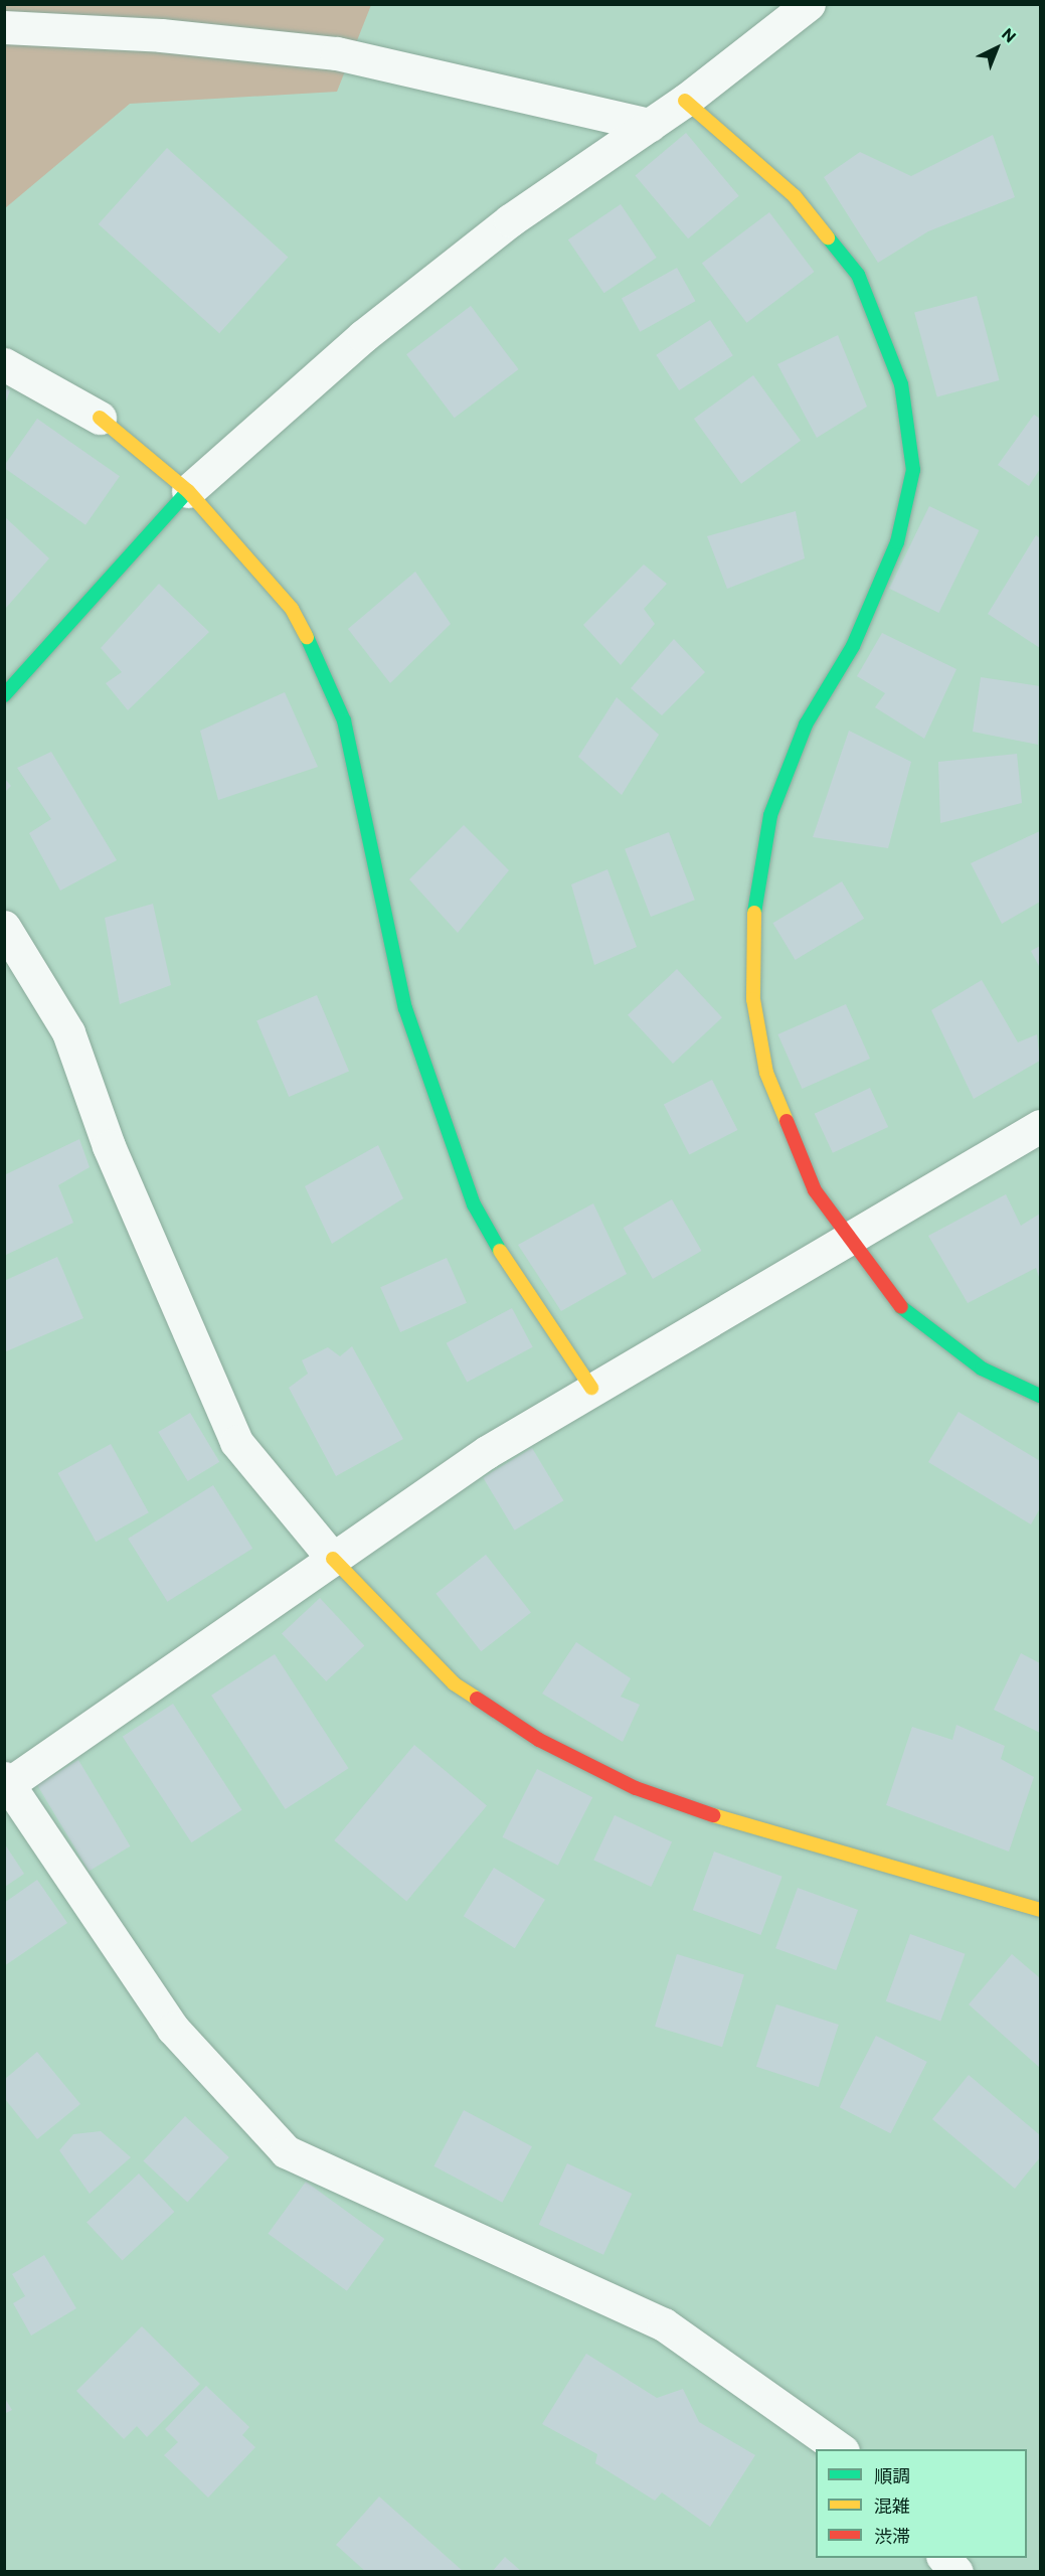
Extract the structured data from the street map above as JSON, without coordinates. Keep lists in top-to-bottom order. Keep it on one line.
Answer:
{"legend":["順調","混雑","渋滞"],"north":"top right"}
